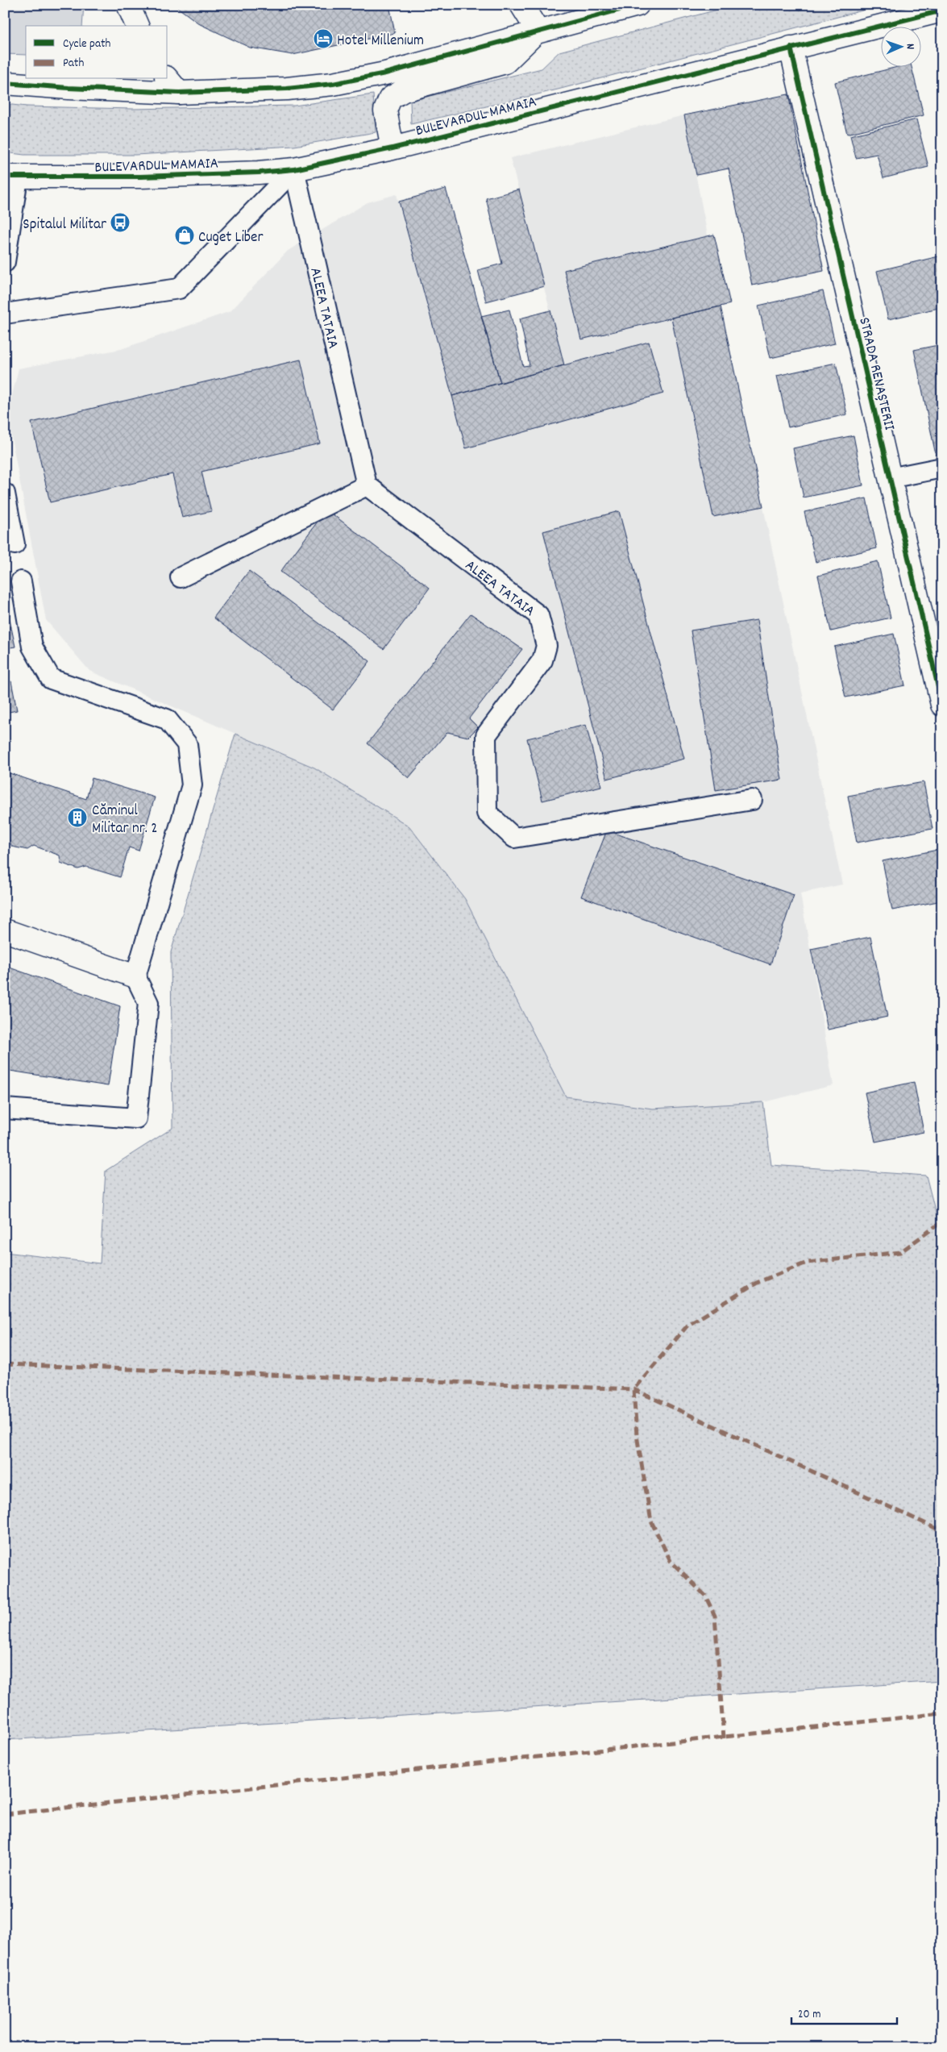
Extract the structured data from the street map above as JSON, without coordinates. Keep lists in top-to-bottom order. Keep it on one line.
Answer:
{"streets":{"main road":["BULEVARDUL MAMAIA","STRADA RENAȘTERII"],"lane":["ALEEA TATAIA"]},"crossings":[["BULEVARDUL MAMAIA","ALEEA TATAIA"],["BULEVARDUL MAMAIA","STRADA RENAȘTERII"]],"places":{"hotel":["Hotel Millenium"],"bus stop":["Spitalul Militar"],"shop":["Cuget Liber"],"building":["Căminul Militar nr. 2"]},"legend":["Cycle path","Path"],"scale_bar":"20 m","north":"right"}
